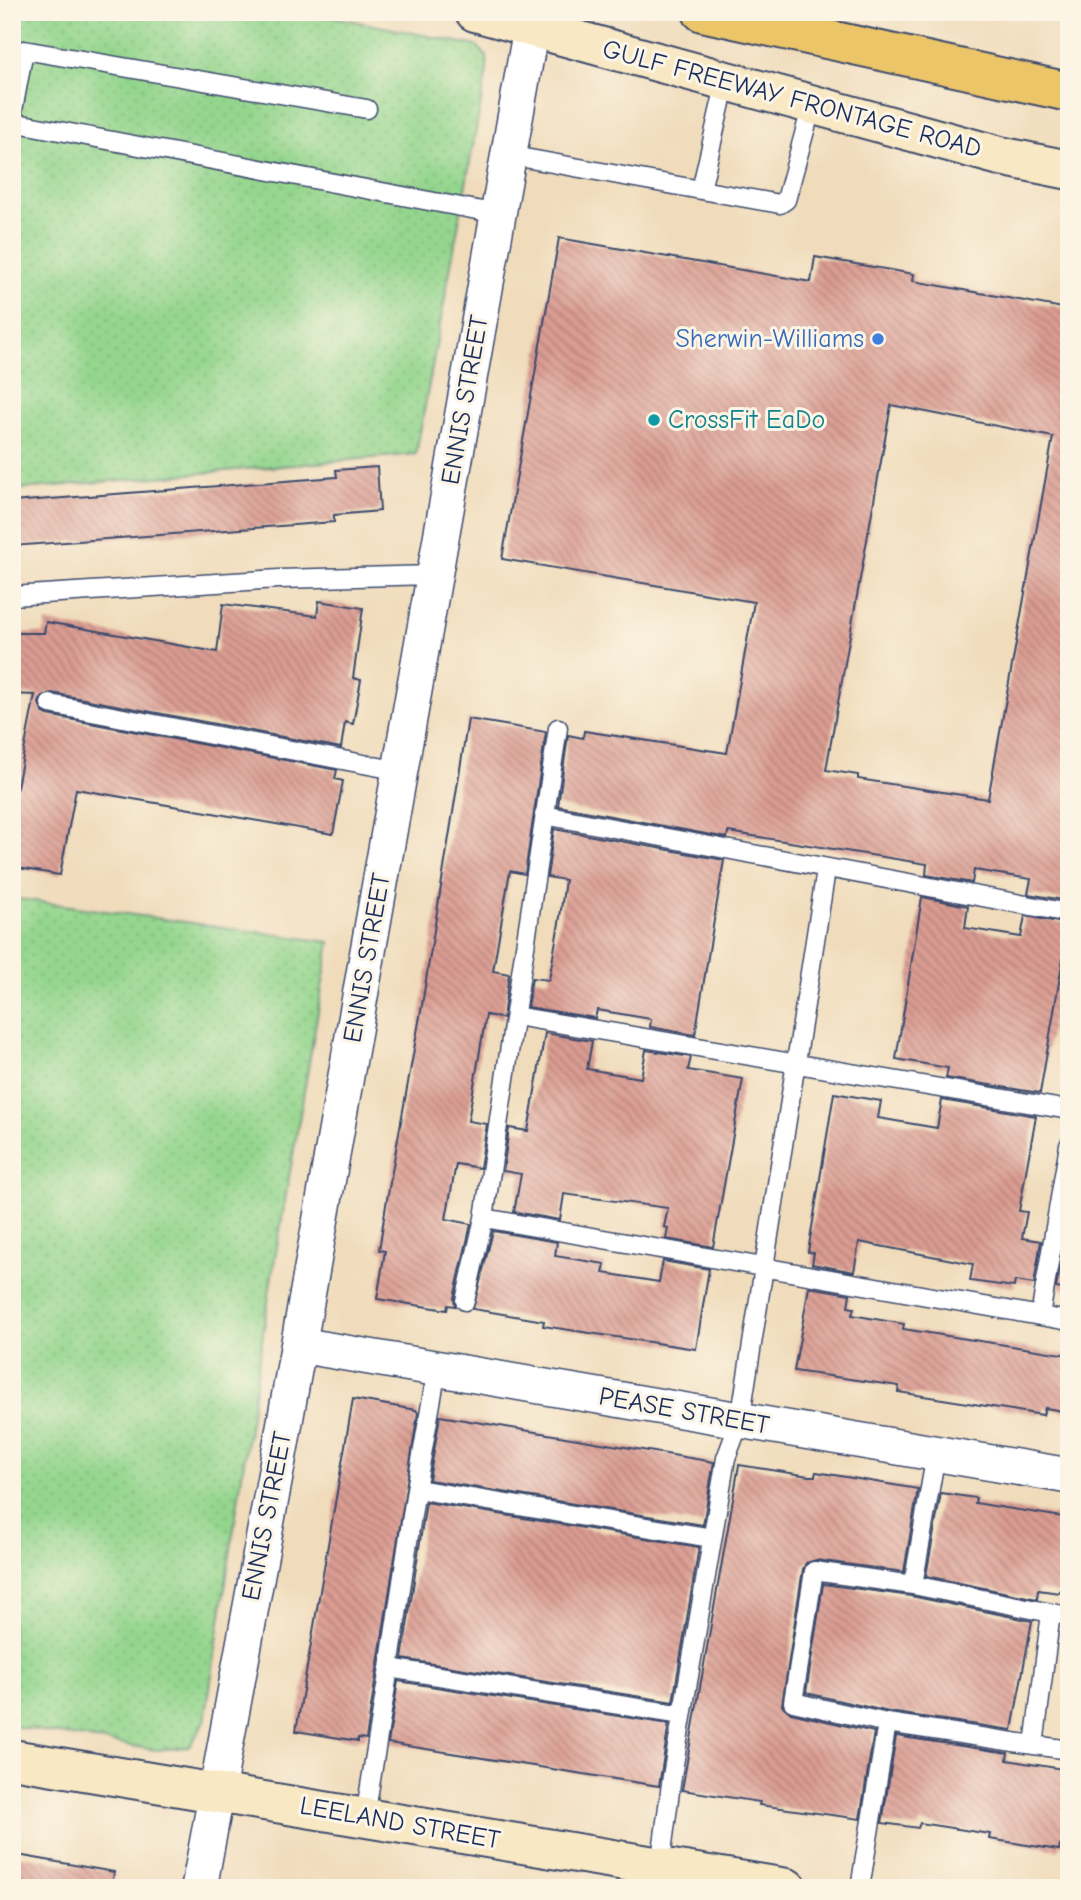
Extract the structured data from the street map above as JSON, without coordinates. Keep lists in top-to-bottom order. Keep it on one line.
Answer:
{"streets":{"main road":["GULF FREEWAY FRONTAGE ROAD","LEELAND STREET"],"street":["ENNIS STREET","PEASE STREET"]},"crossings":[["GULF FREEWAY FRONTAGE ROAD","ENNIS STREET"],["ENNIS STREET","PEASE STREET"],["ENNIS STREET","LEELAND STREET"]],"places":["Sherwin-Williams","CrossFit EaDo"]}
